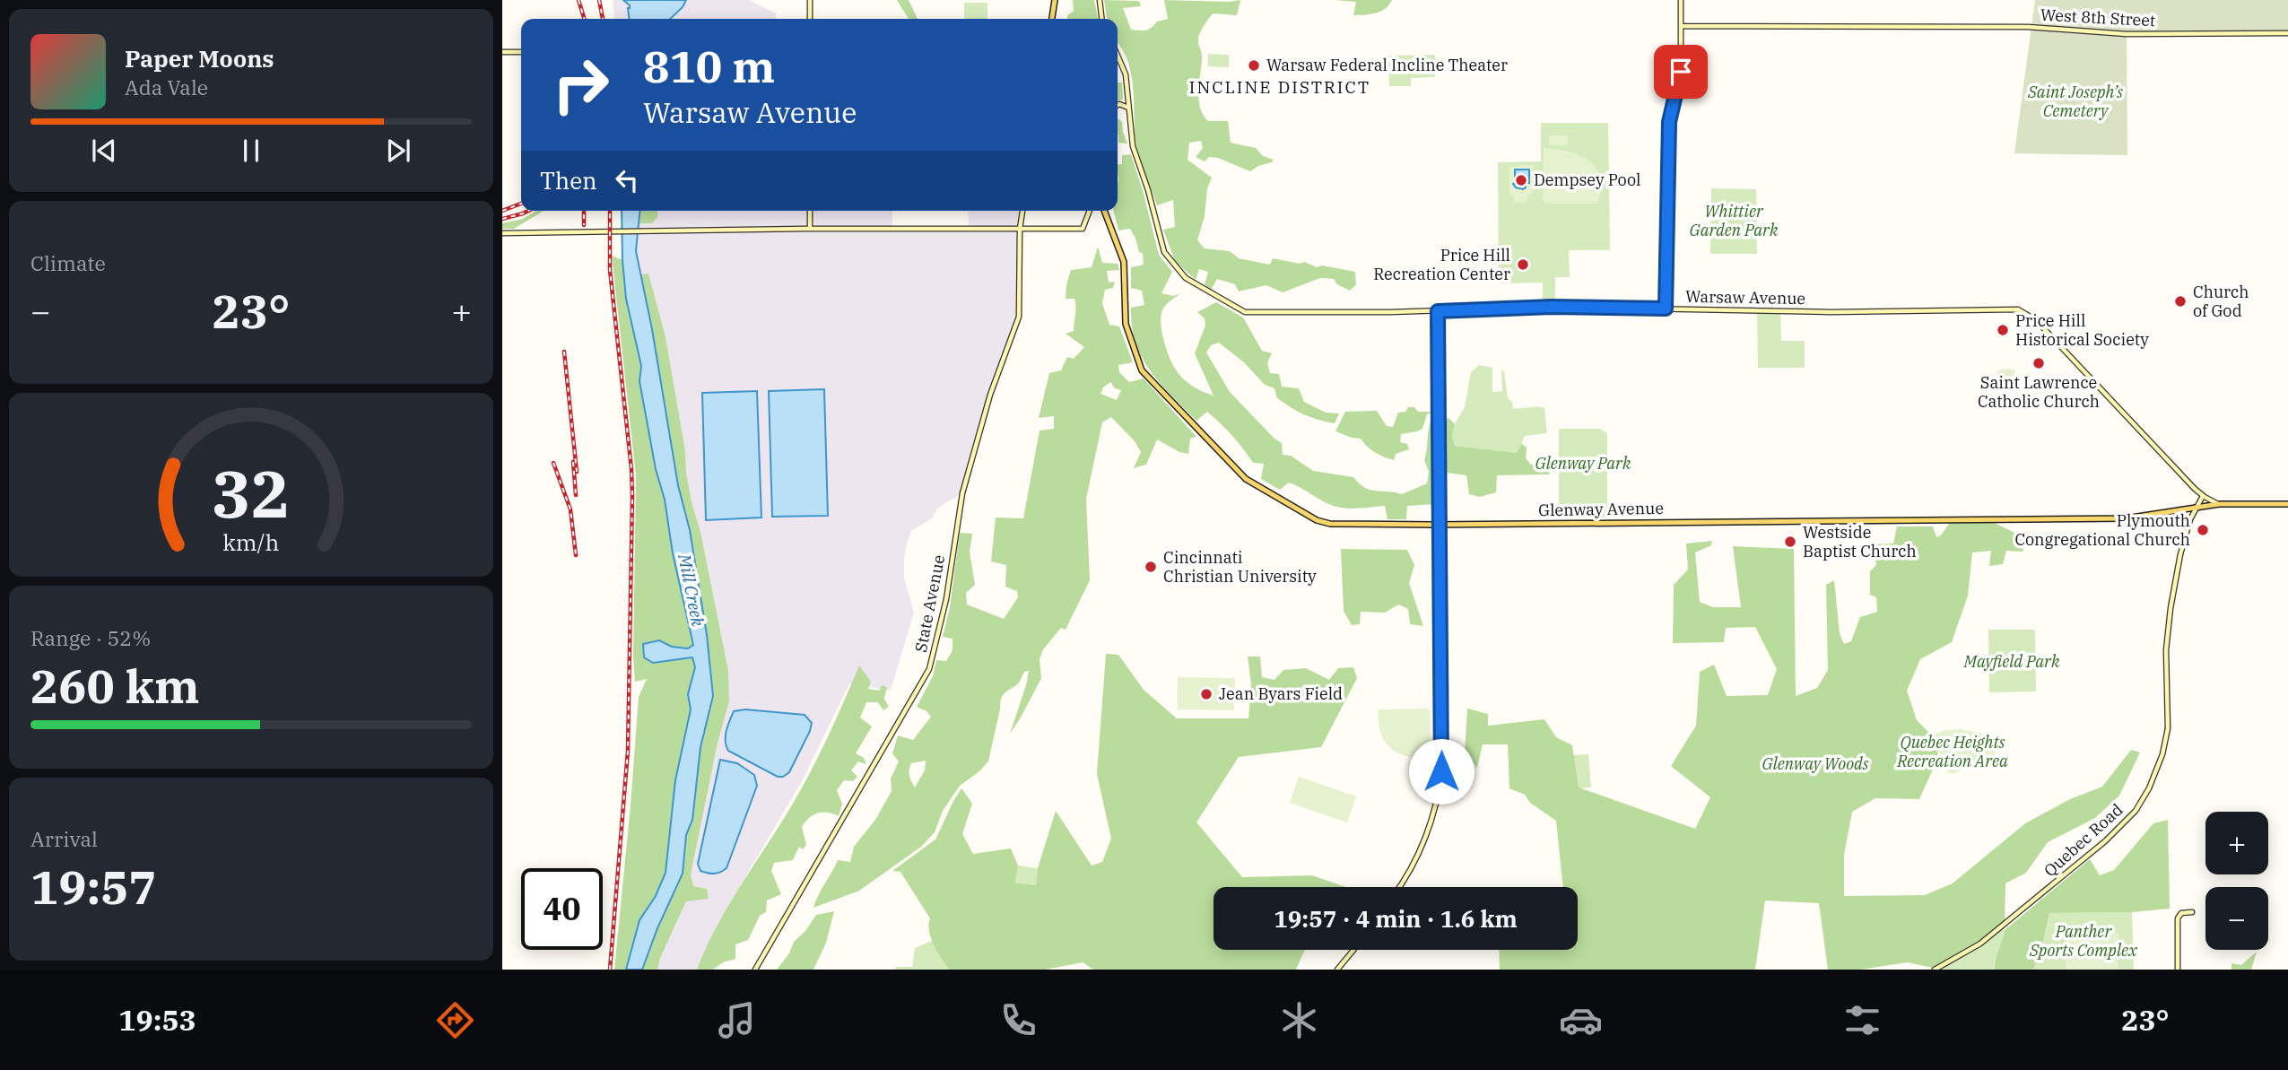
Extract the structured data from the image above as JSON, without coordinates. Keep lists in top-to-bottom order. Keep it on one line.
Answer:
{"streets":{"main road":["Glenway Avenue"],"street":["West 8th Street","Warsaw Avenue","State Avenue","Quebec Road"]},"crossings":[["Warsaw Avenue","Glenway Avenue"],["Warsaw Avenue","Quebec Road"],["Glenway Avenue","Quebec Road"]],"districts":["INCLINE DISTRICT"],"water":["Mill Creek"],"parks":["Saint Joseph’s Cemetery","Whittier Garden Park","Glenway Park","Mayfield Park","Quebec Heights Recreation Area","Glenway Woods","Panther Sports Complex"],"places":["Warsaw Federal Incline Theater","Dempsey Pool","Price Hill Recreation Center","Church of God","Price Hill Historical Society","Saint Lawrence Catholic Church","Plymouth Congregational Church","Westside Baptist Church","Cincinnati Christian University","Jean Byars Field"],"page":{"turn":["810 m","Warsaw Avenue"],"song":["Paper Moons","Ada Vale"],"then":"Then","tile":["Climate",["Range · 52%","260 km"],["Arrival","19:57"]],"heat":["−","23°","+"],"map_buttons":["+","−"],"limit":"40","trip":"19:57 · 4 min · 1.6 km","tabs":["19:53","23°"],"gauge":["32","km/h"]}}
